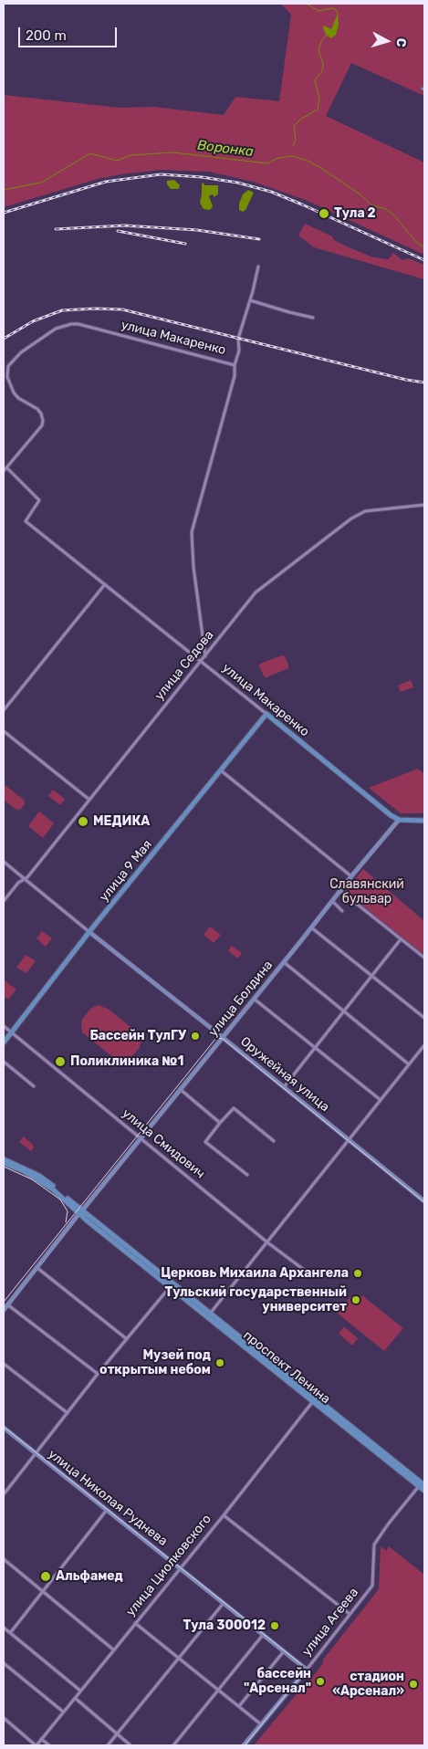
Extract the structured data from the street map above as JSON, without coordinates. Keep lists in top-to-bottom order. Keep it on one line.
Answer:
{"streets":{"main road":["улица Макаренко","улица 9 Мая","проспект Ленина"],"street":["улица Седова","улица Болдина","Оружейная улица","улица Смидович","улица Николая Руднева","улица Циолковского","улица Агеева"]},"crossings":[["улица Макаренко","улица Седова"],["улица Макаренко","улица 9 Мая"],["улица Макаренко","улица Болдина"],["улица Седова","Оружейная улица"],["улица 9 Мая","Оружейная улица"],["улица 9 Мая","улица Смидович"],["улица Болдина","Оружейная улица"],["улица Болдина","улица Смидович"],["улица Болдина","проспект Ленина"],["проспект Ленина","улица Циолковского"],["проспект Ленина","улица Агеева"],["улица Николая Руднева","улица Циолковского"],["улица Николая Руднева","улица Агеева"]],"water":["Воронка"],"parks":["Славянский бульвар"],"places":["Тула 2","МЕДИКА","Бассейн ТулГУ","Поликлиника №1","Церковь Михаила Архангела","Тульский государственный университет","Музей под открытым небом","Альфамед","Тула 300012","бассейн \"Арсенал\"","стадион «Арсенал»"],"scale_bar":"200 m","north":"right"}
